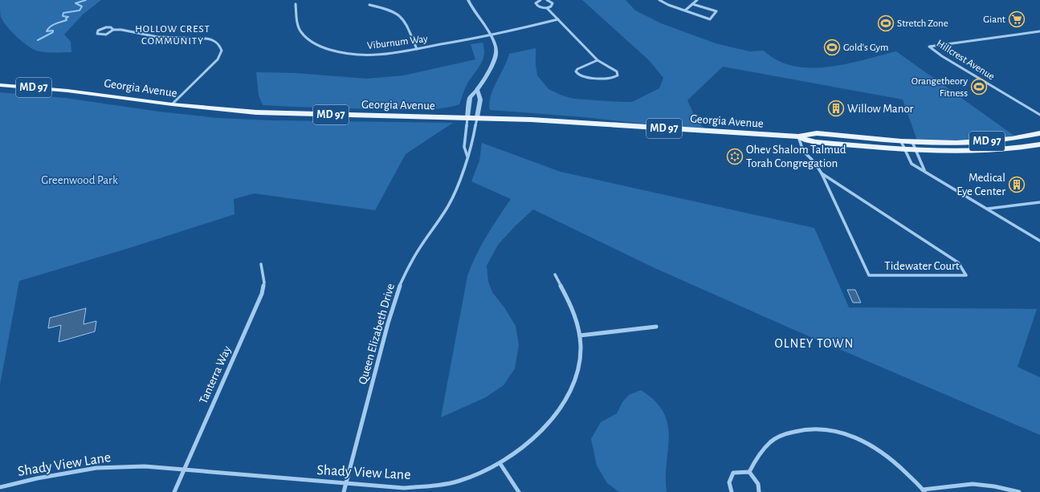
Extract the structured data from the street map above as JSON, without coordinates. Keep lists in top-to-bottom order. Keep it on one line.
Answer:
{"streets":{"main road":["MD 97","Georgia Avenue"],"street":["Viburnum Way","Hillcrest Avenue","Tidewater Court","Queen Elizabeth Drive","Tanterra Way","Shady View Lane"]},"crossings":[["Georgia Avenue","Tidewater Court"],["Georgia Avenue","Queen Elizabeth Drive"],["Queen Elizabeth Drive","Shady View Lane"],["Tanterra Way","Shady View Lane"]],"districts":["HOLLOW CREST COMMUNITY","OLNEY TOWN"],"parks":["Greenwood Park"],"places":{"supermarket":["Giant"],"sports":["Stretch Zone","Gold's Gym","Orangetheory Fitness"],"building":["Willow Manor","Medical Eye Center"],"synagogue":["Ohev Shalom Talmud Torah Congregation"]}}
